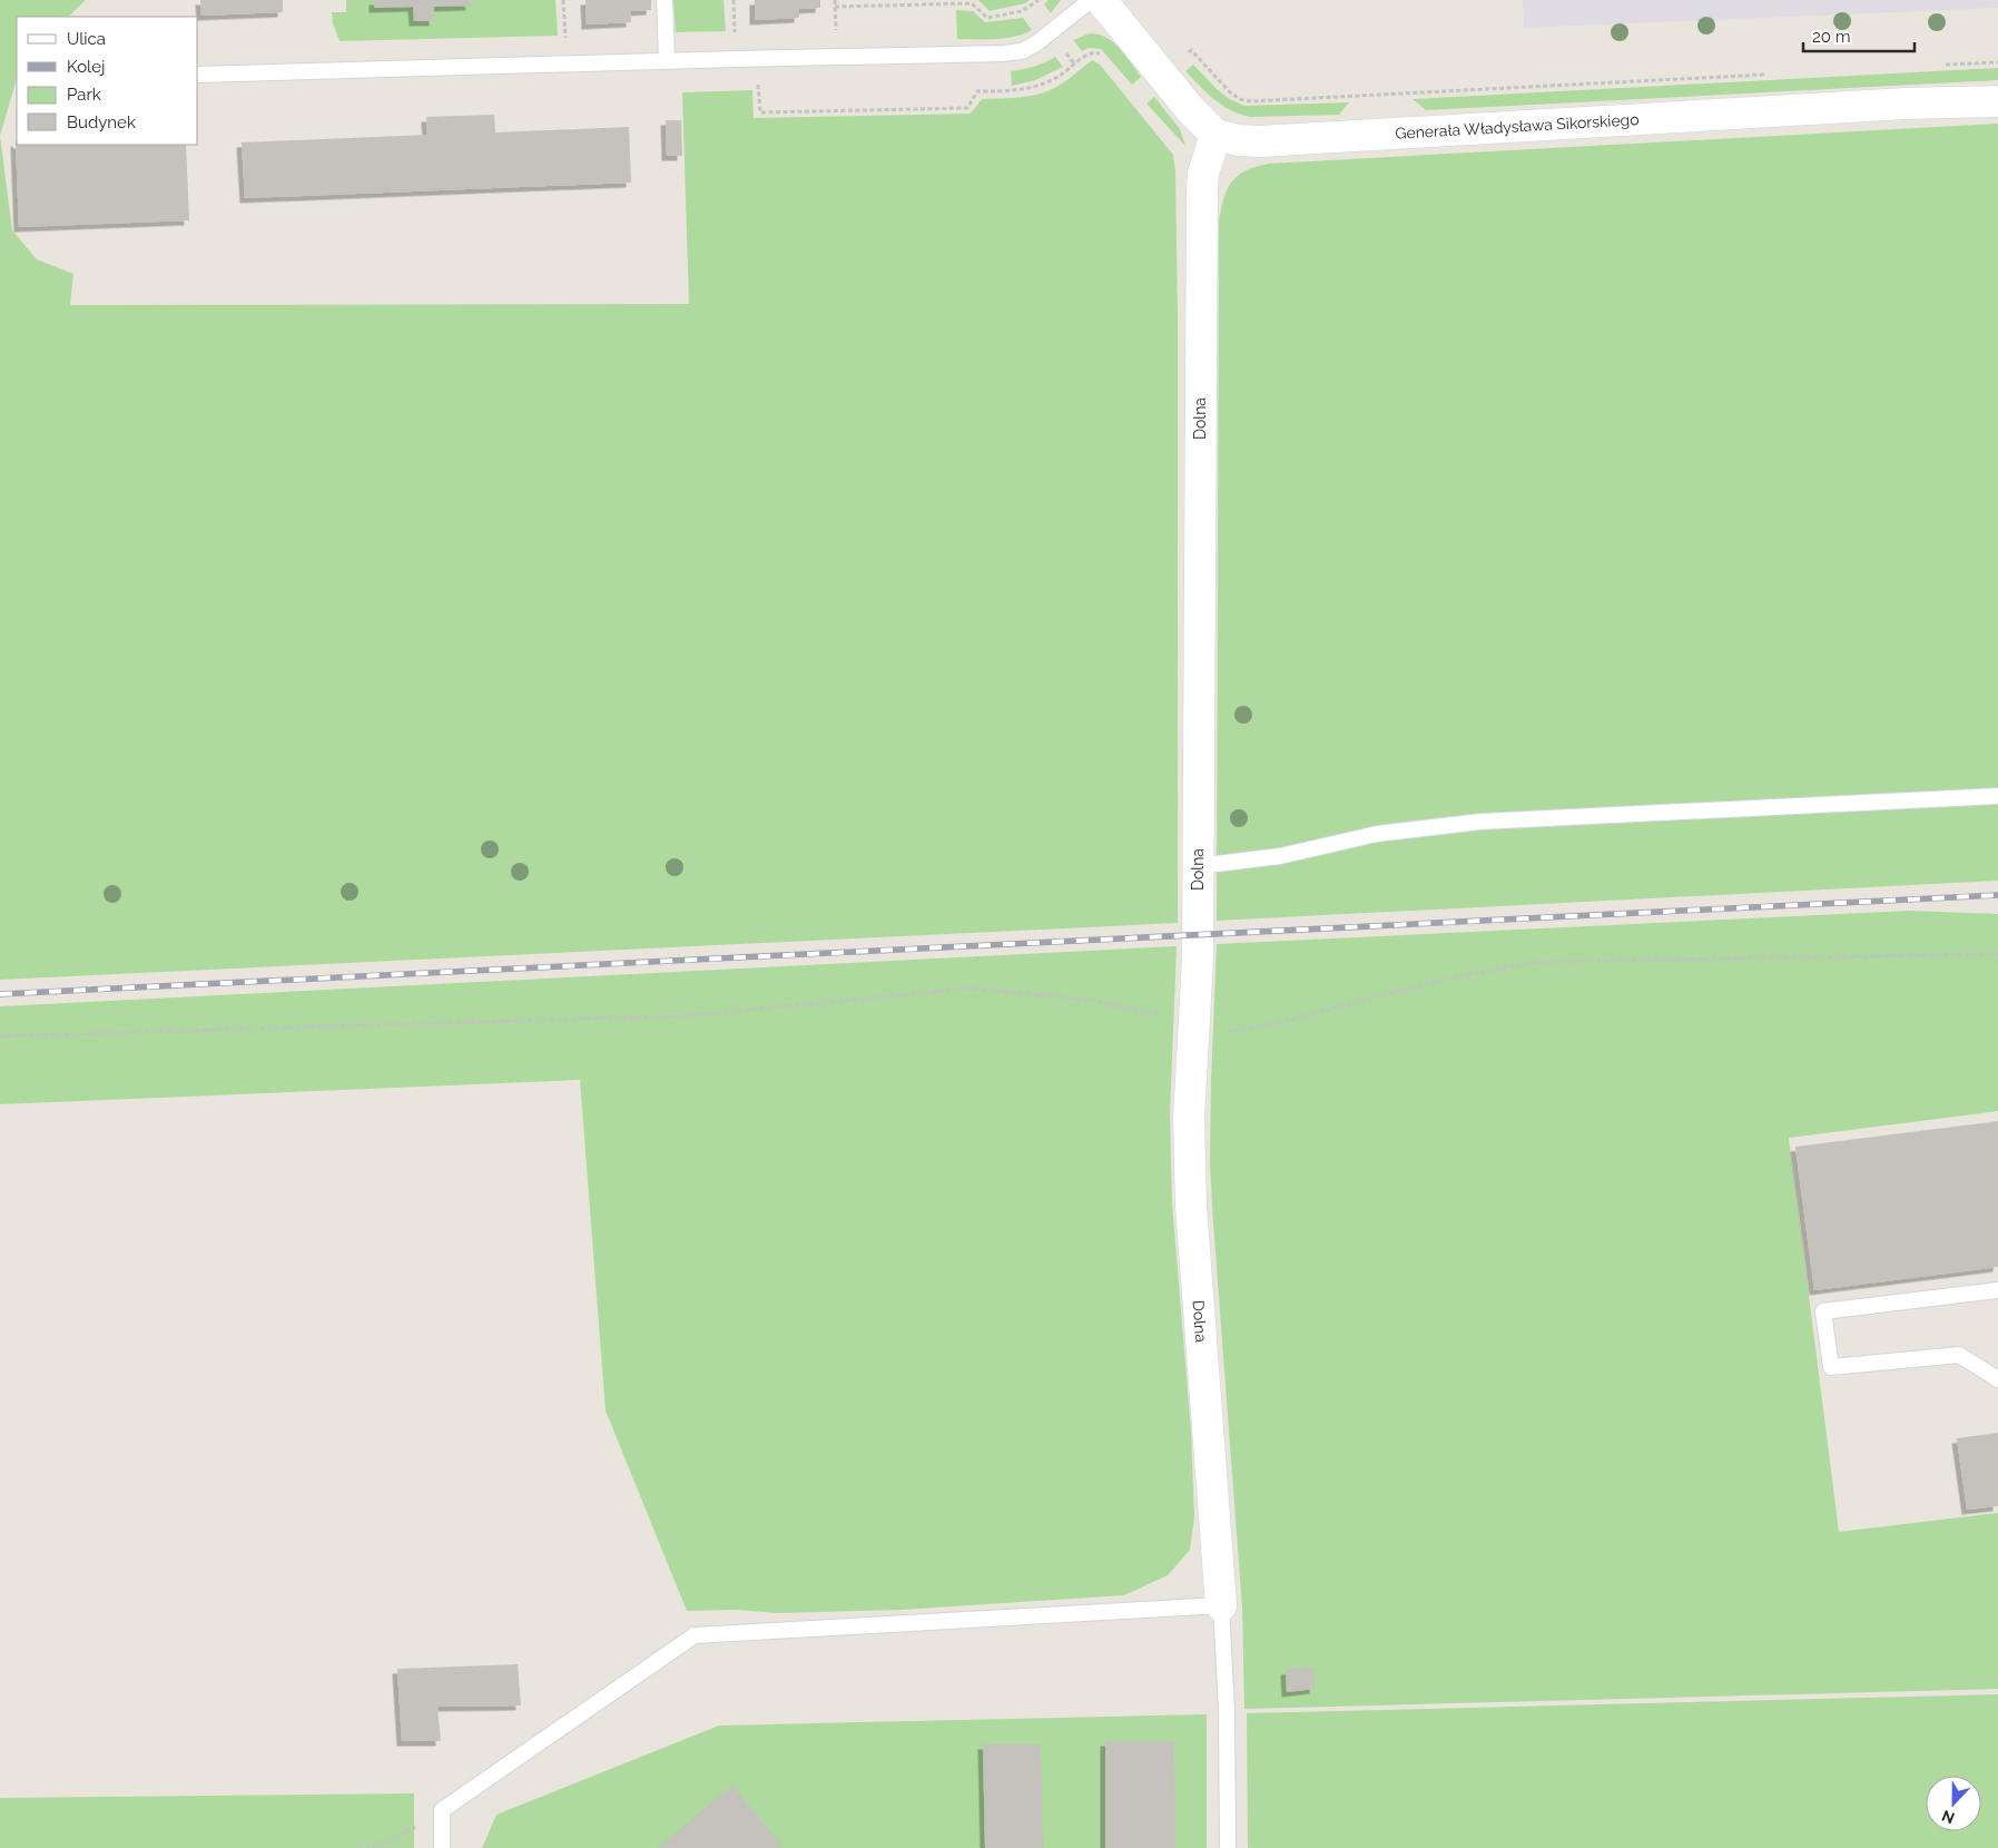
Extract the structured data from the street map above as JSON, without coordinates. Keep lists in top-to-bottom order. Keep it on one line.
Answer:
{"streets":{"street":["Generała Władysława Sikorskiego","Dolna"]},"crossings":[["Generała Władysława Sikorskiego","Dolna"]],"legend":["Ulica","Kolej","Park","Budynek"],"scale_bar":"20 m","north":"bottom"}
